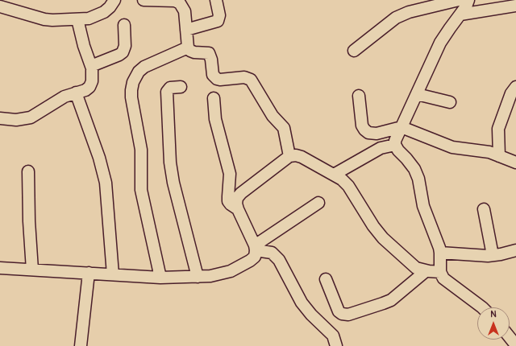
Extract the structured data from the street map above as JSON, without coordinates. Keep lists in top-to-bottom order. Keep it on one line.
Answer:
{"north":"top"}
